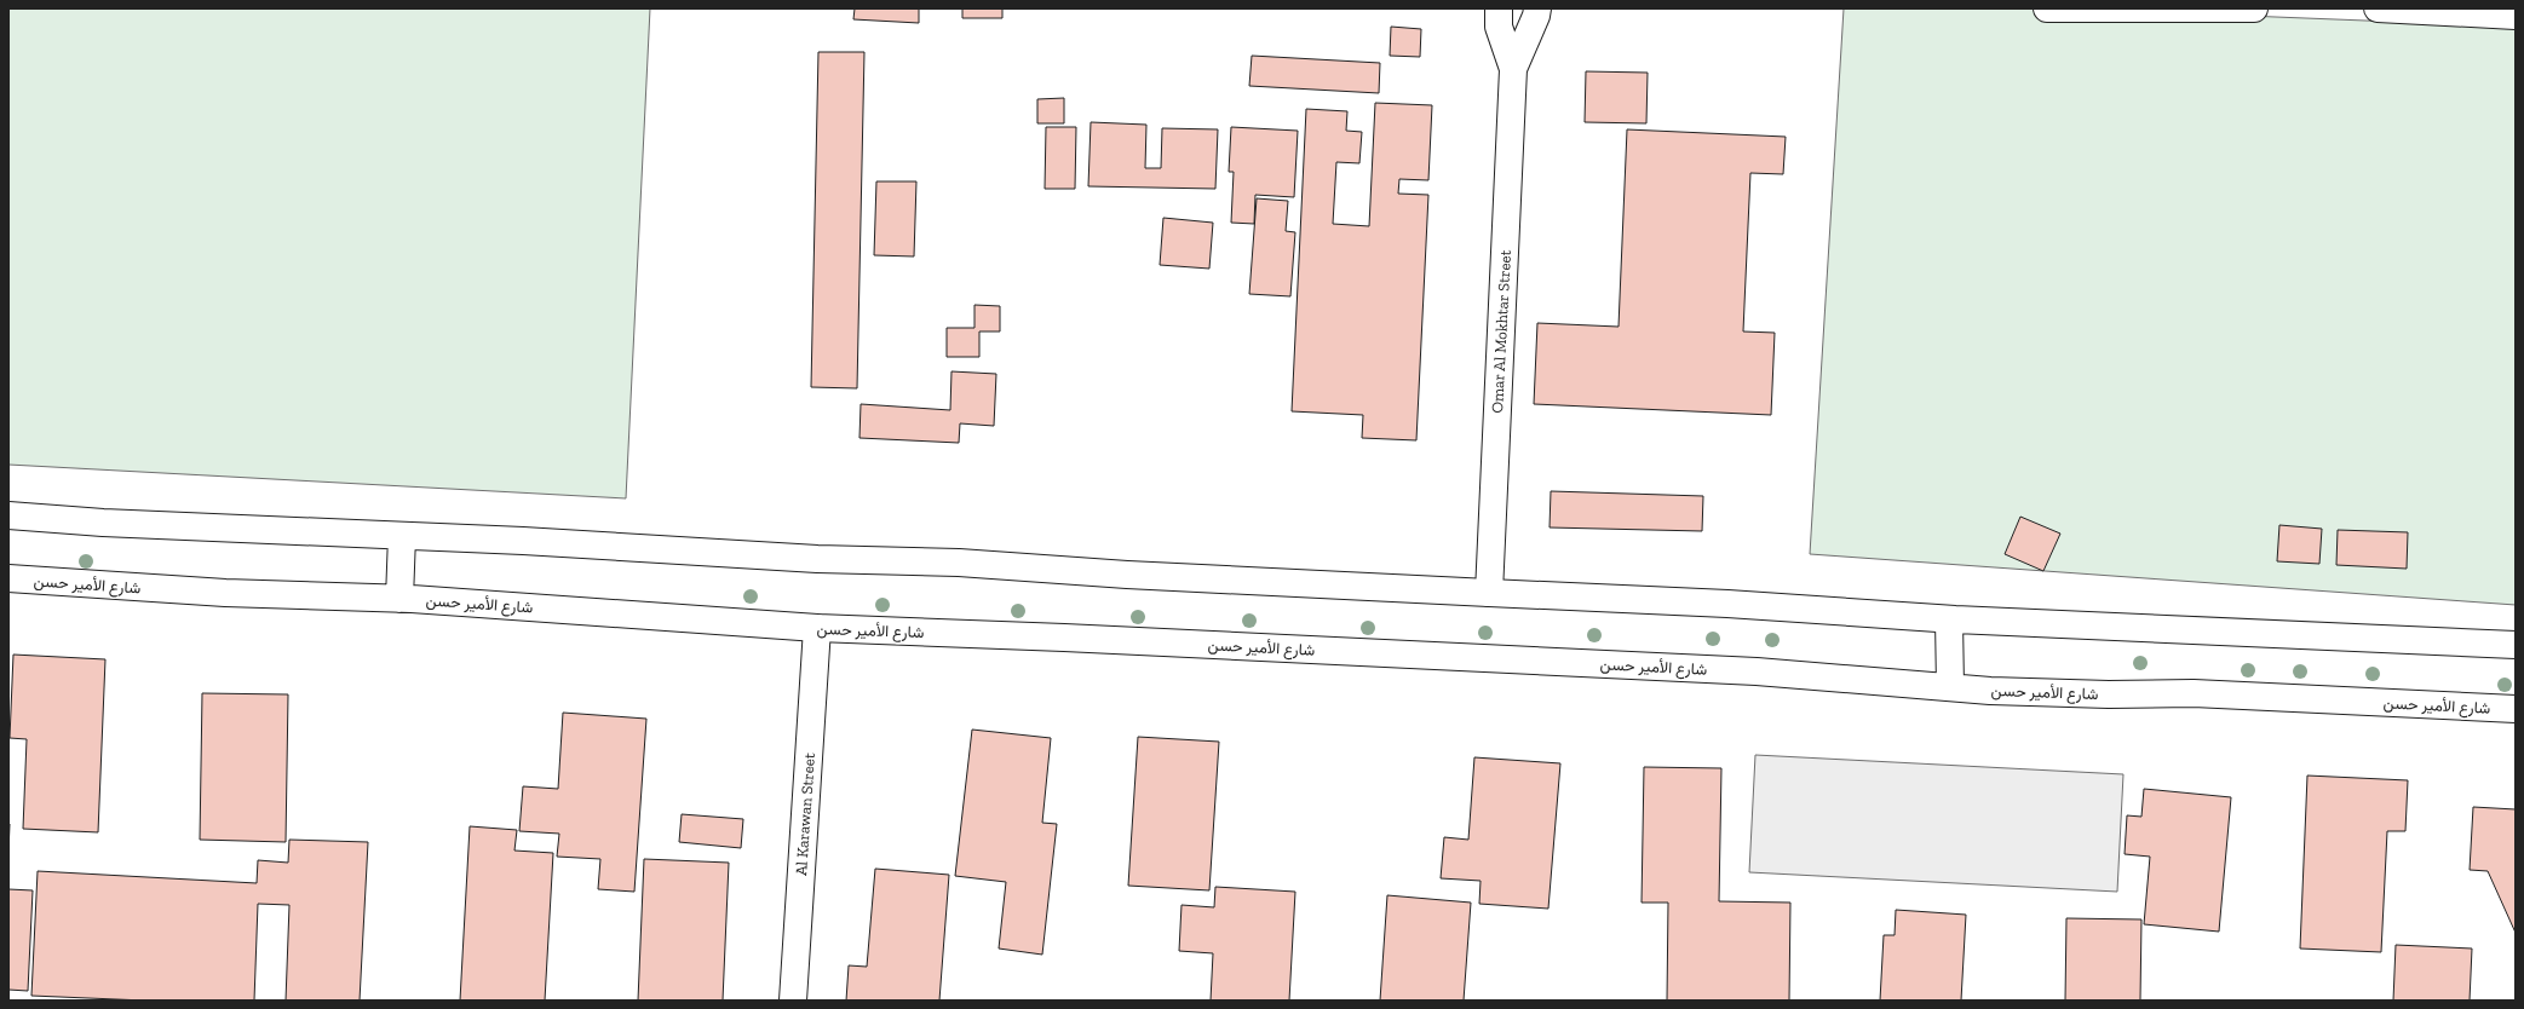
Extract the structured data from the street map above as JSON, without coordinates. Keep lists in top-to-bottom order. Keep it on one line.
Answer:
{"streets":{"main road":["Omar Al Mokhtar Street","شارع الأمير حسن","Al Karawan Street"]},"crossings":[["شارع الأمير حسن","Al Karawan Street"]]}
